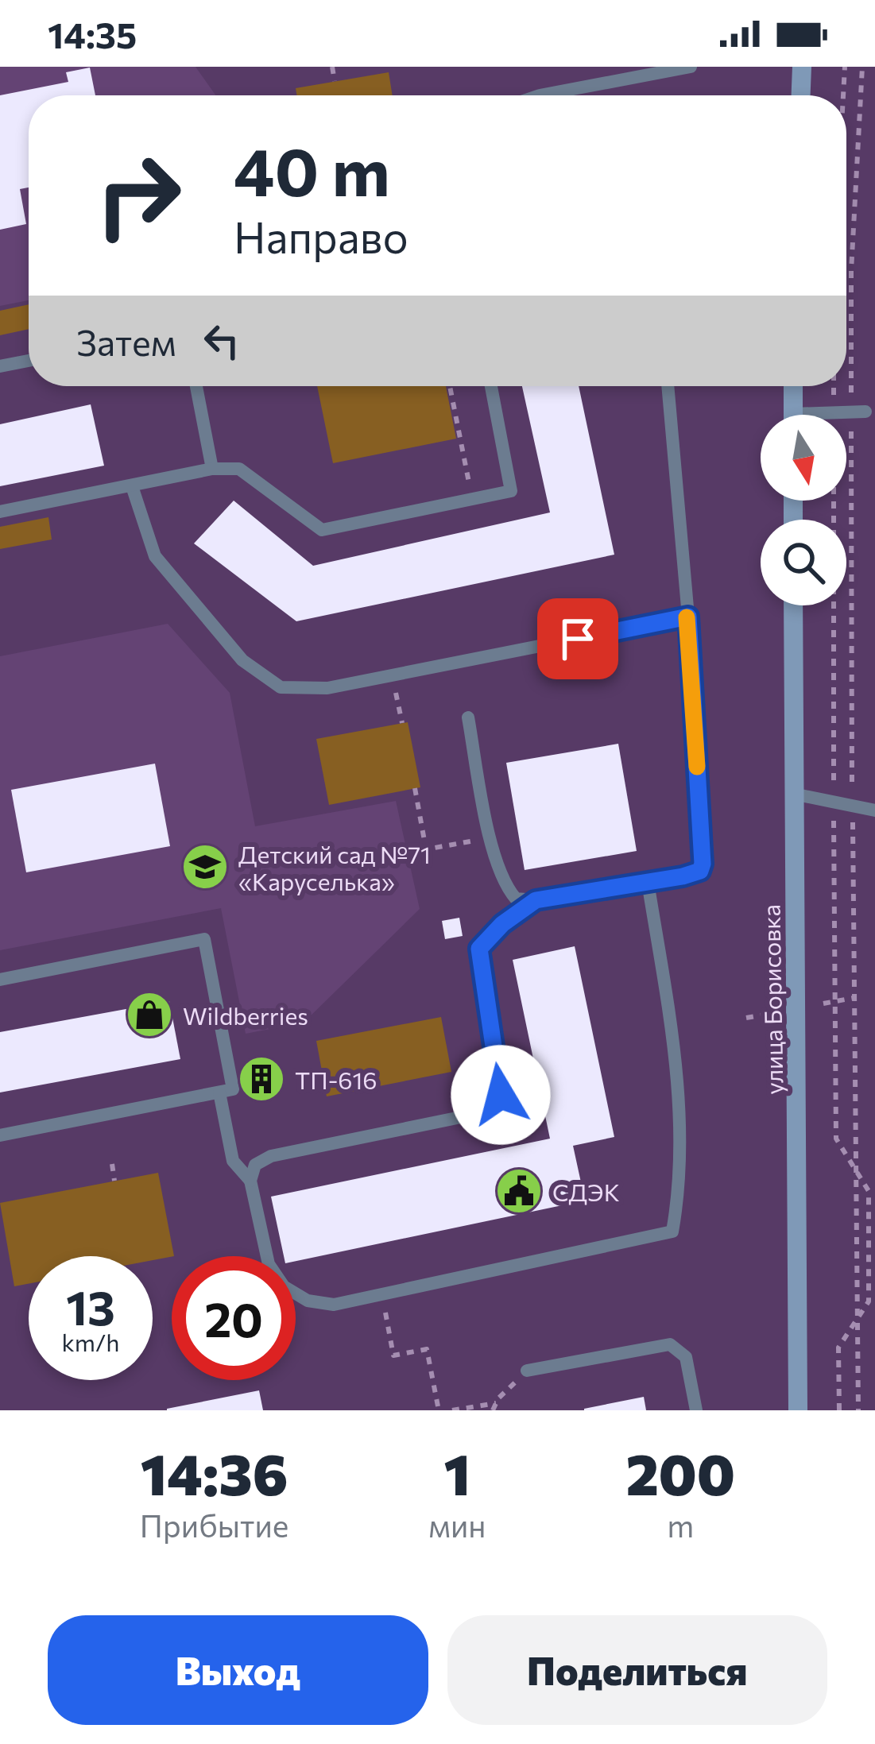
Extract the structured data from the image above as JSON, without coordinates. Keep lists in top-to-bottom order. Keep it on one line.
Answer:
{"streets":{"street":["улица Борисовка"]},"places":{"school or university":["Детский сад №71 «Каруселька»"],"shop":["Wildberries"],"building":["ТП-616"],"public building":["СДЭК"]},"north":"bottom","page":{"status":"14:35","turn":["40 m","Направо"],"then":"Затем","speed":"13 km/h","limit":"20","eta":["14:36","Прибытие","1","мин","200","m"],"buttons":["Выход","Поделиться"]}}
